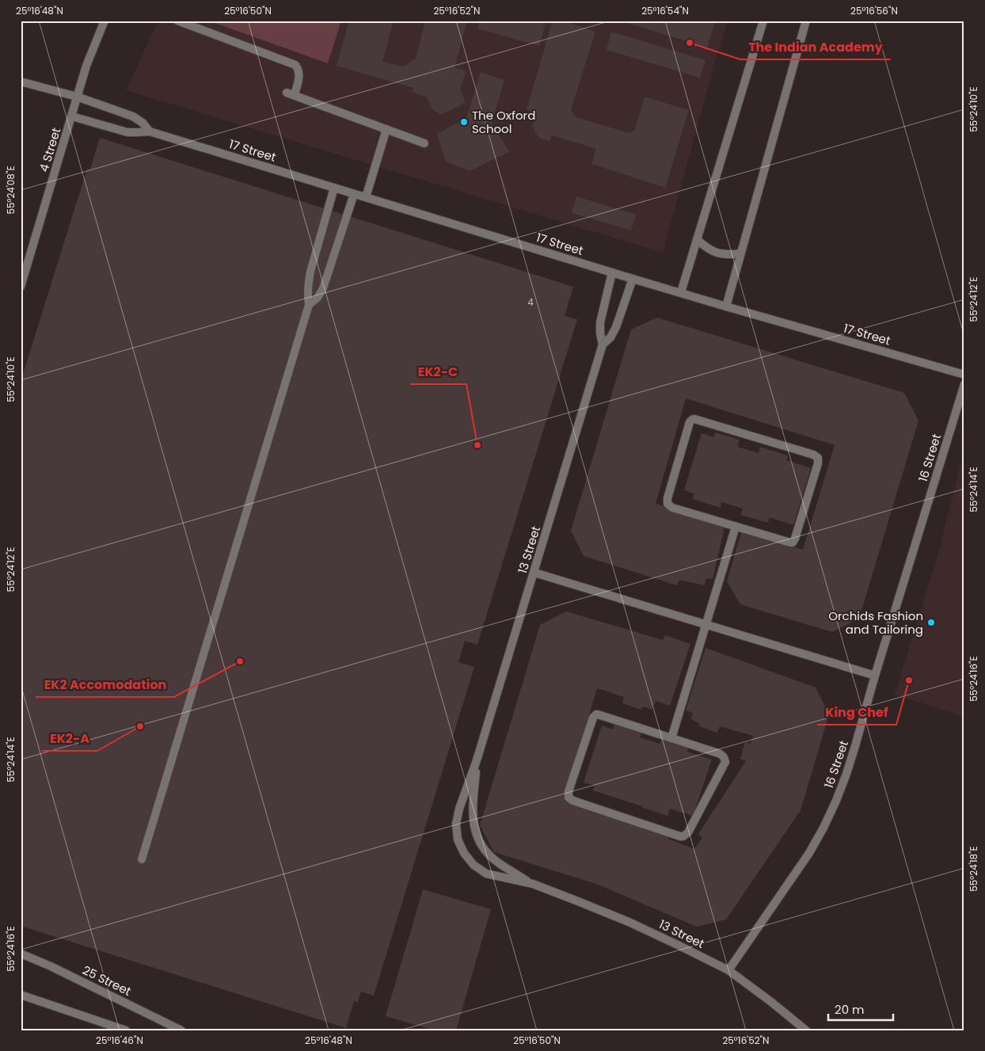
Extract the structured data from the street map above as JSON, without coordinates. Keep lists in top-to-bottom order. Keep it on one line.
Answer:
{"streets":{"street":["4 Street","17 Street","16 Street","13 Street","25 Street"]},"crossings":[["4 Street","17 Street"],["17 Street","13 Street"],["16 Street","13 Street"]],"places":["The Indian Academy","The Oxford School","EK2-C","Orchids Fashion and Tailoring","EK2 Accomodation","King Chef","EK2-A"],"house_numbers":["4"],"scale_bar":"20 m","coordinates":["25°16'48\"N","25°16'50\"N","25°16'52\"N","25°16'54\"N","25°16'56\"N","55°24'10\"E","55°24'08\"E","55°24'12\"E","55°24'14\"E","55°24'16\"E","55°24'18\"E","25°16'46\"N"]}
